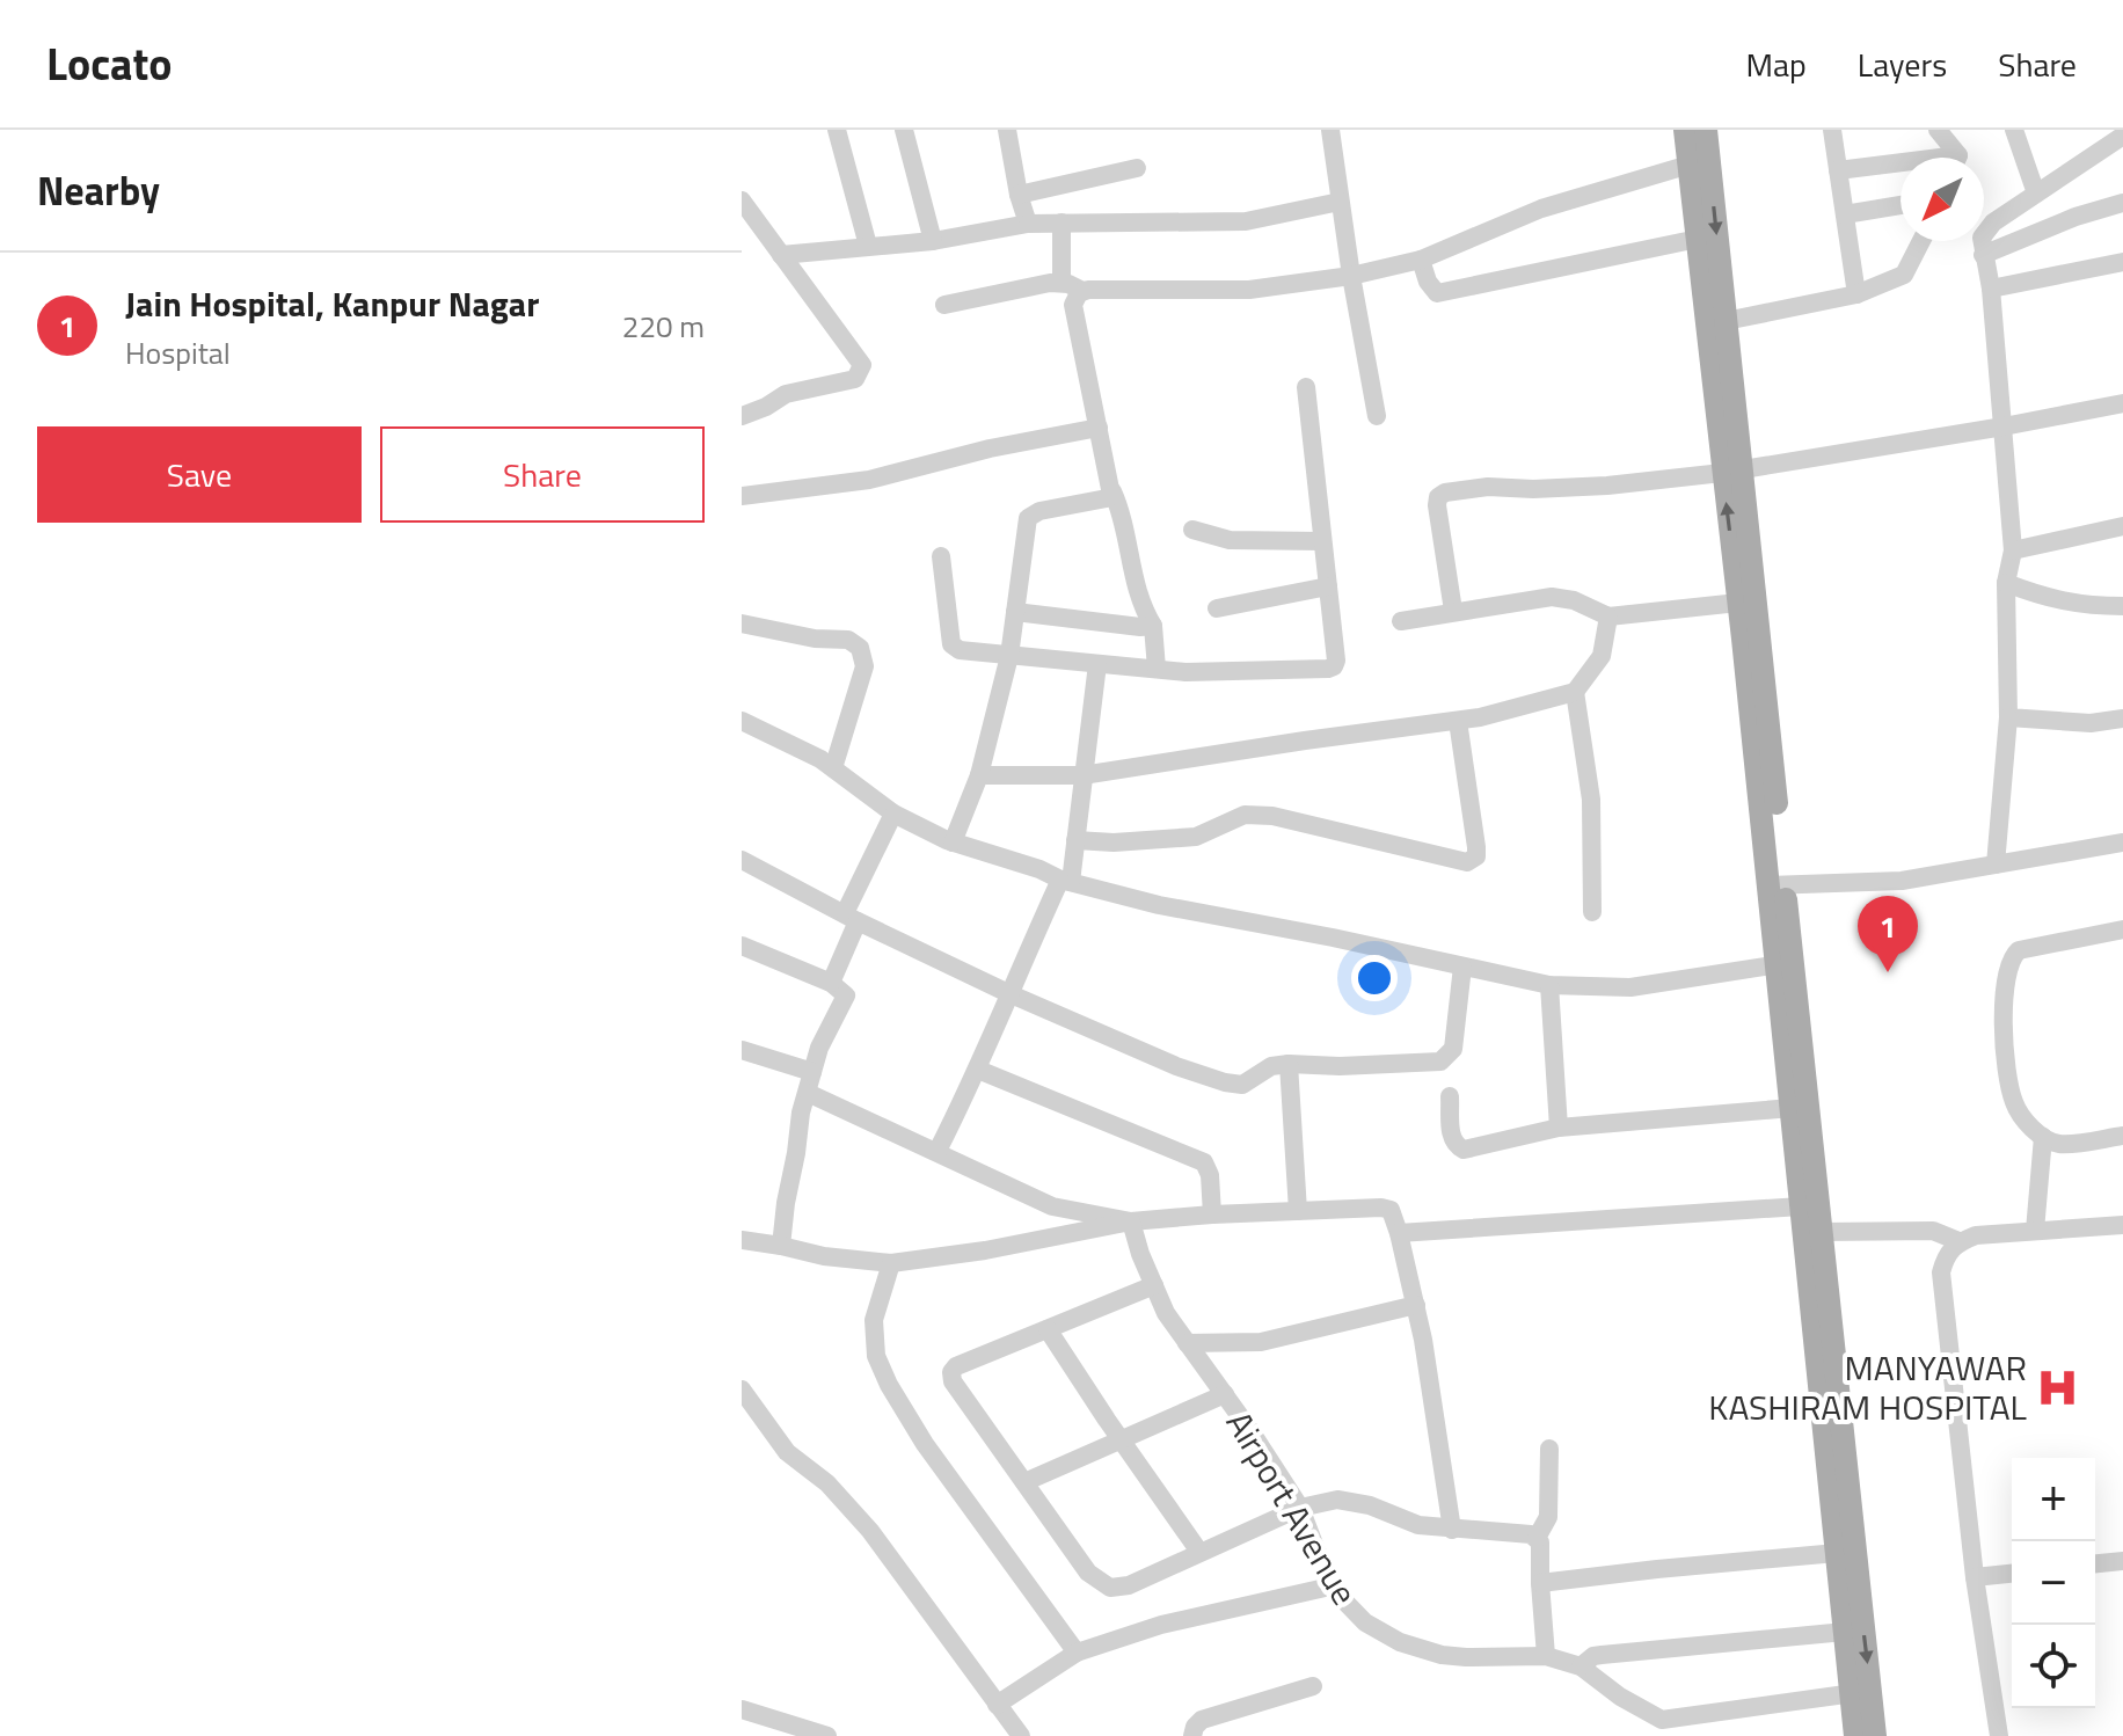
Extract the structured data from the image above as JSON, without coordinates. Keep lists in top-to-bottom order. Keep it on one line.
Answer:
{"streets":{"street":["Airport Avenue"]},"places":{"hospital":["MANYAWAR KASHIRAM HOSPITAL"]},"north":"bottom left","page":{"header":"Locato","nav":["Map","Layers","Share"],"heading":"Nearby","list":[{"mark":"1","name":"Jain Hospital, Kanpur Nagar","note":"Hospital","value":"220 m"}],"buttons":["Save","Share"],"pins":"1","map_buttons":["+","−"]}}
